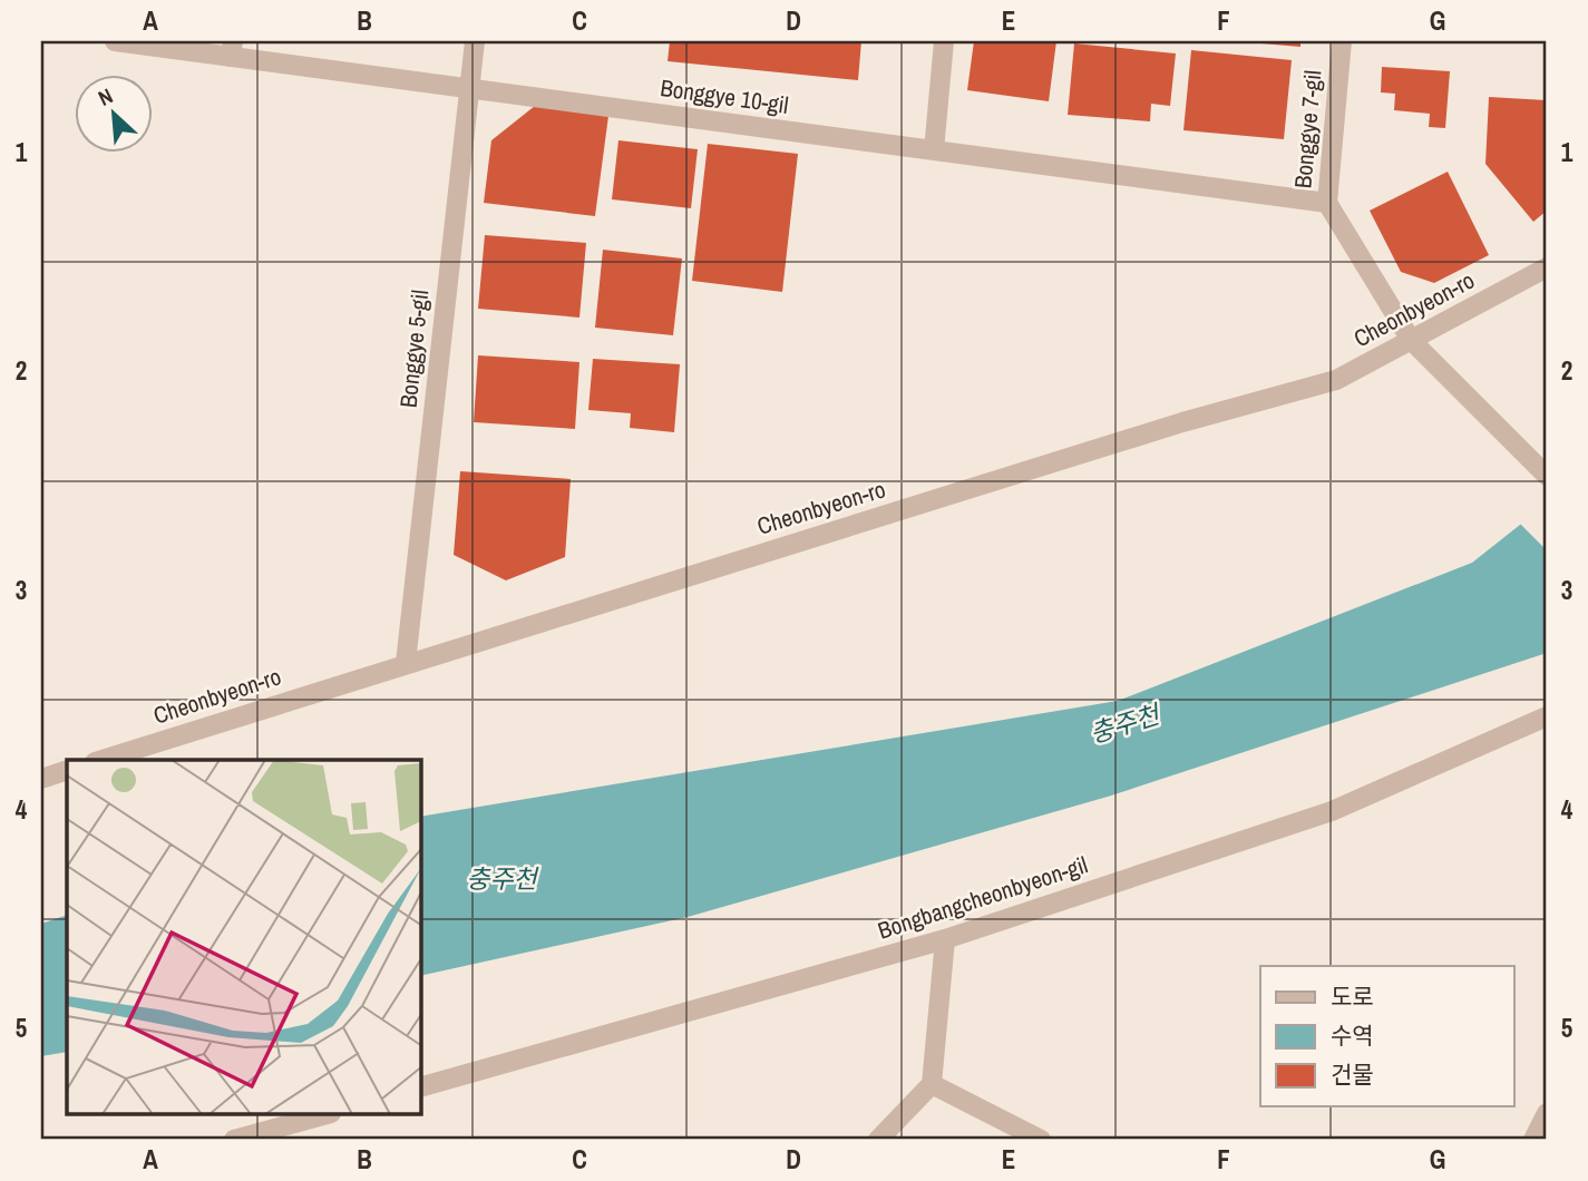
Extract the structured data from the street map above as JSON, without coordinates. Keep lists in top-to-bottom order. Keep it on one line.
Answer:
{"streets":{"street":["Bonggye 10-gil","Bonggye 7-gil","Cheonbyeon-ro","Bonggye 5-gil","Bongbangcheonbyeon-gil"]},"crossings":[["Bonggye 10-gil","Bonggye 7-gil"],["Bonggye 10-gil","Bonggye 5-gil"],["Bonggye 7-gil","Cheonbyeon-ro"],["Cheonbyeon-ro","Bonggye 5-gil"]],"water":["충주천"],"legend":["도로","수역","건물"],"north":"top left","grid":{"columns":["A","B","C","D","E","F","G"],"rows":["1","2","3","4","5"]}}
